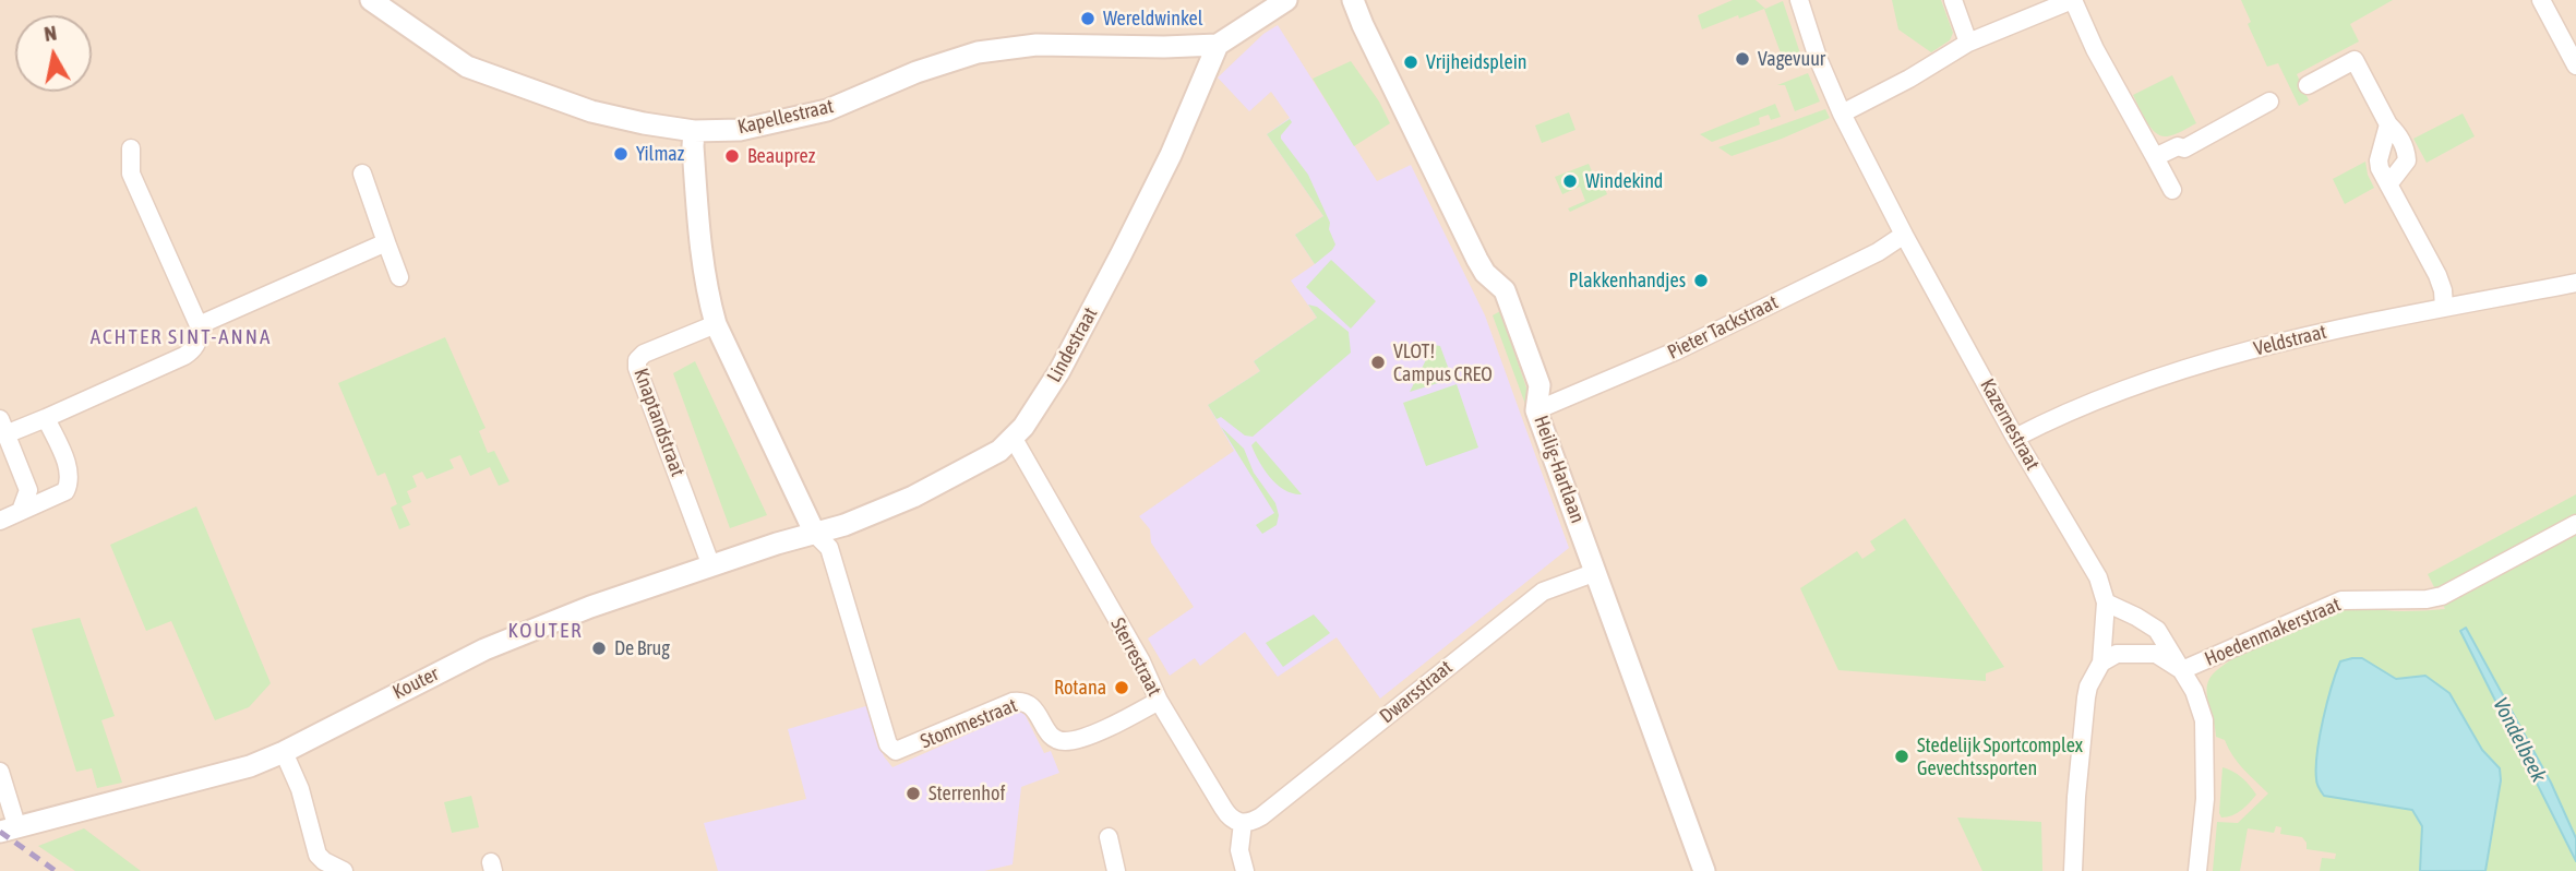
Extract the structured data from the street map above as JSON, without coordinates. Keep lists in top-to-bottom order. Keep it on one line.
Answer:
{"streets":{"street":["Kapellestraat","Pieter Tackstraat","Veldstraat","Lindestraat","Knaptandstraat","Kazernestraat","Heilig-Hartlaan","Hoedenmakerstraat","Sterrestraat","Kouter","Dwarsstraat","Stommestraat"]},"crossings":[["Kapellestraat","Lindestraat"],["Pieter Tackstraat","Kazernestraat"],["Pieter Tackstraat","Heilig-Hartlaan"],["Veldstraat","Kazernestraat"],["Lindestraat","Sterrestraat"],["Lindestraat","Kouter"],["Lindestraat","Stommestraat"],["Knaptandstraat","Kouter"],["Heilig-Hartlaan","Dwarsstraat"],["Sterrestraat","Dwarsstraat"],["Sterrestraat","Stommestraat"],["Kouter","Stommestraat"]],"districts":["ACHTER SINT-ANNA","KOUTER"],"water":["Vondelbeek"],"places":["Wereldwinkel","Vagevuur","Vrijheidsplein","Yilmaz","Beauprez","Windekind","Plakkenhandjes","VLOT! Campus CREO","De Brug","Rotana","Stedelijk Sportcomplex Gevechtssporten","Sterrenhof"],"north":"top"}
